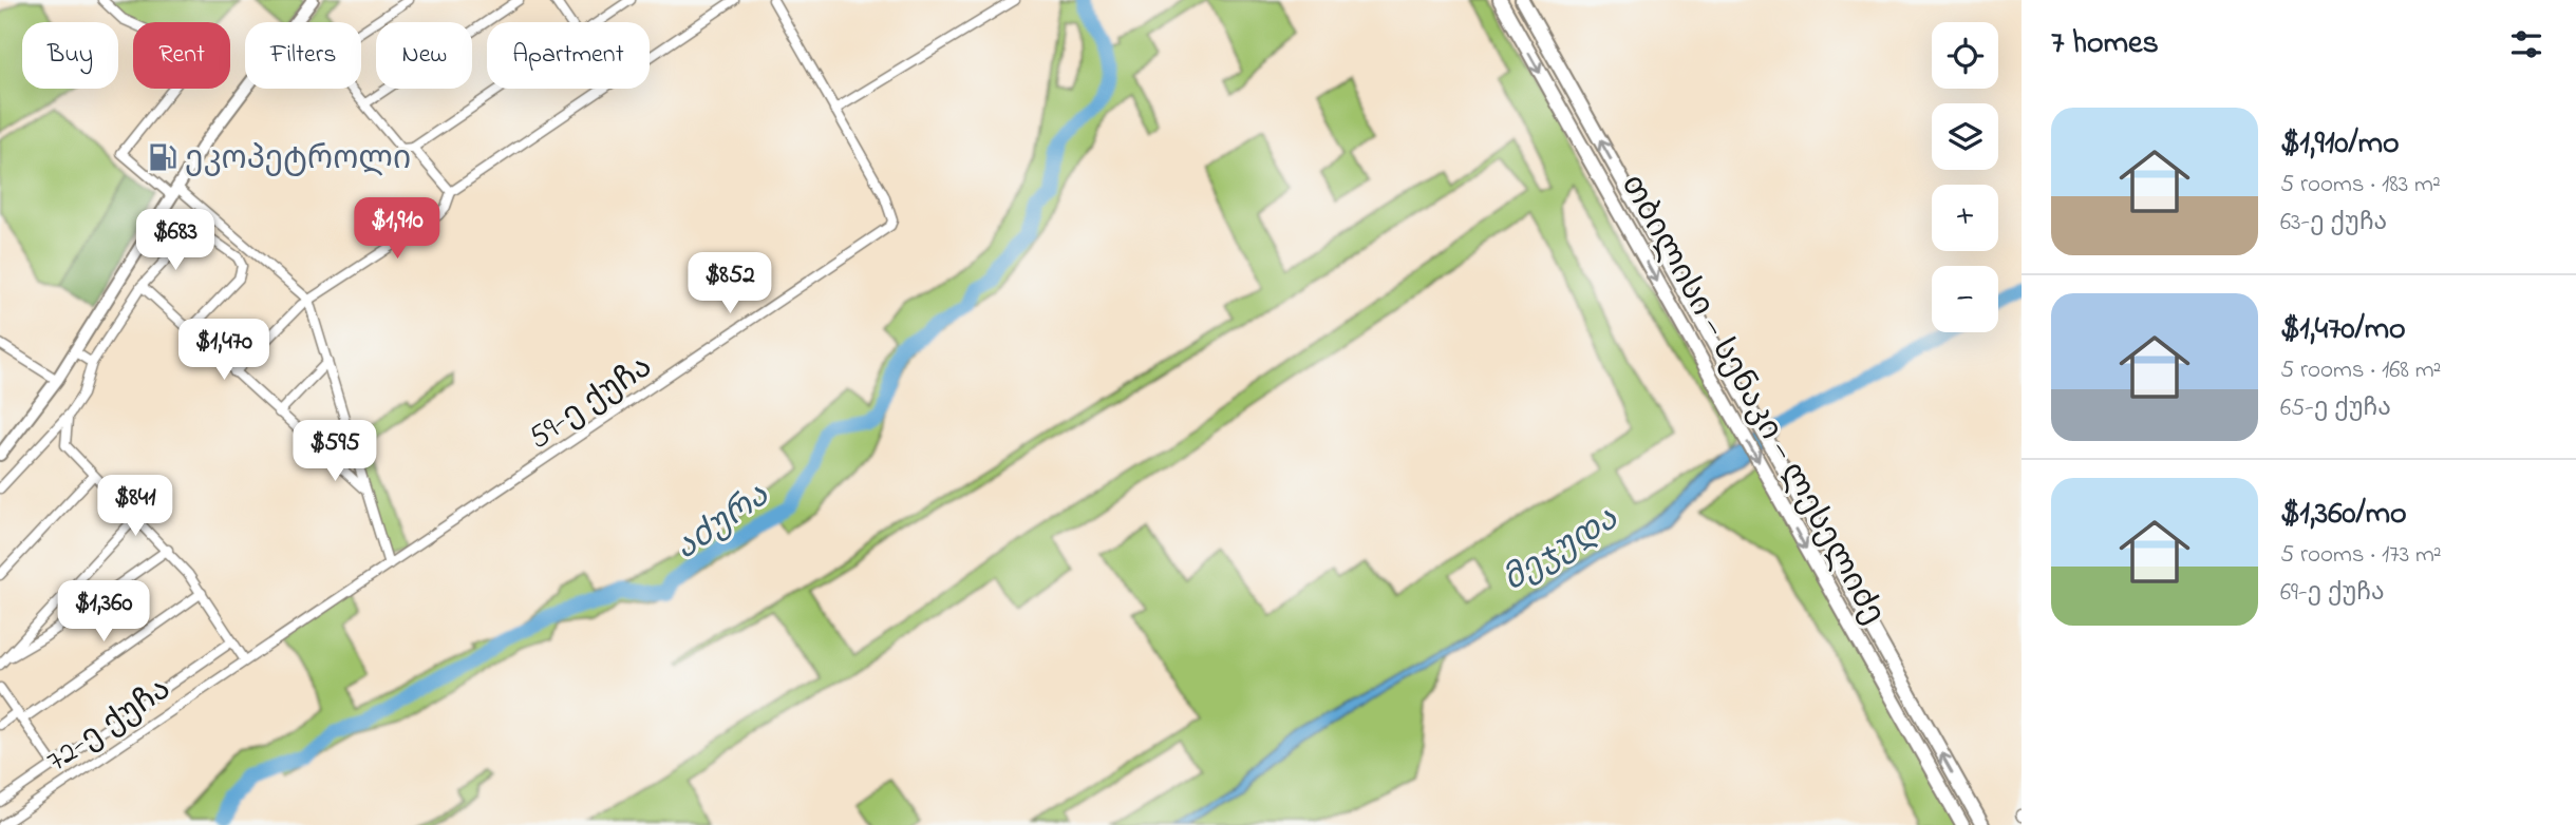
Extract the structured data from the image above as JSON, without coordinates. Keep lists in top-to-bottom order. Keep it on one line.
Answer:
{"streets":{"highway":["თბილისი — სენაკი — ლესელიძე"],"street":["59-ე ქუჩა","72-ე ქუჩა"]},"crossings":[["59-ე ქუჩა","72-ე ქუჩა"]],"water":["აძურა","მეჯუდა"],"places":{"fuel station":["ეკოპეტროლი"]},"page":{"heading":"7 homes","map_buttons":["+","−"],"chip":["Buy","Rent","Filters","New","Apartment"],"list":[{"name":"$1,910/mo","note":"5 rooms · 183 m² · 63-ე ქუჩა"},{"name":"$1,470/mo","note":"5 rooms · 168 m² · 65-ე ქუჩა"},{"name":"$1,360/mo","note":"5 rooms · 173 m² · 69-ე ქუჩა"}],"price":["$1,910","$683","$852","$1,470","$595","$841","$1,360"]}}
